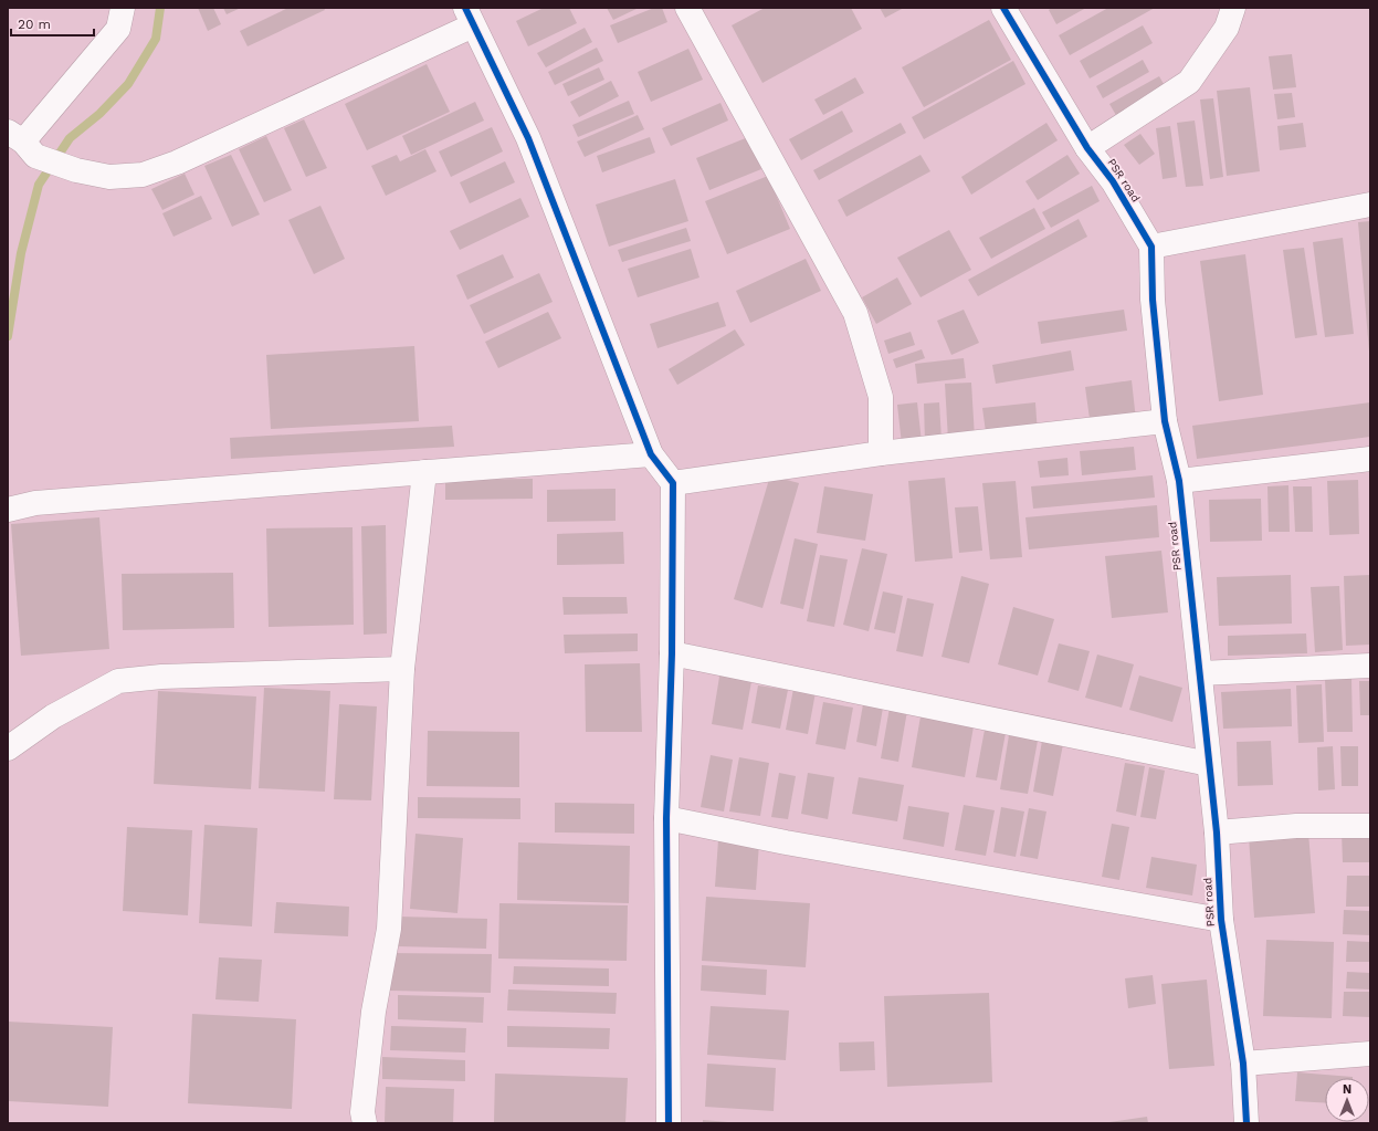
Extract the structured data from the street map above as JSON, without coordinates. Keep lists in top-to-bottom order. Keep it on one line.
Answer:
{"streets":{"street":["PSR road"]},"scale_bar":"20 m","north":"top"}
